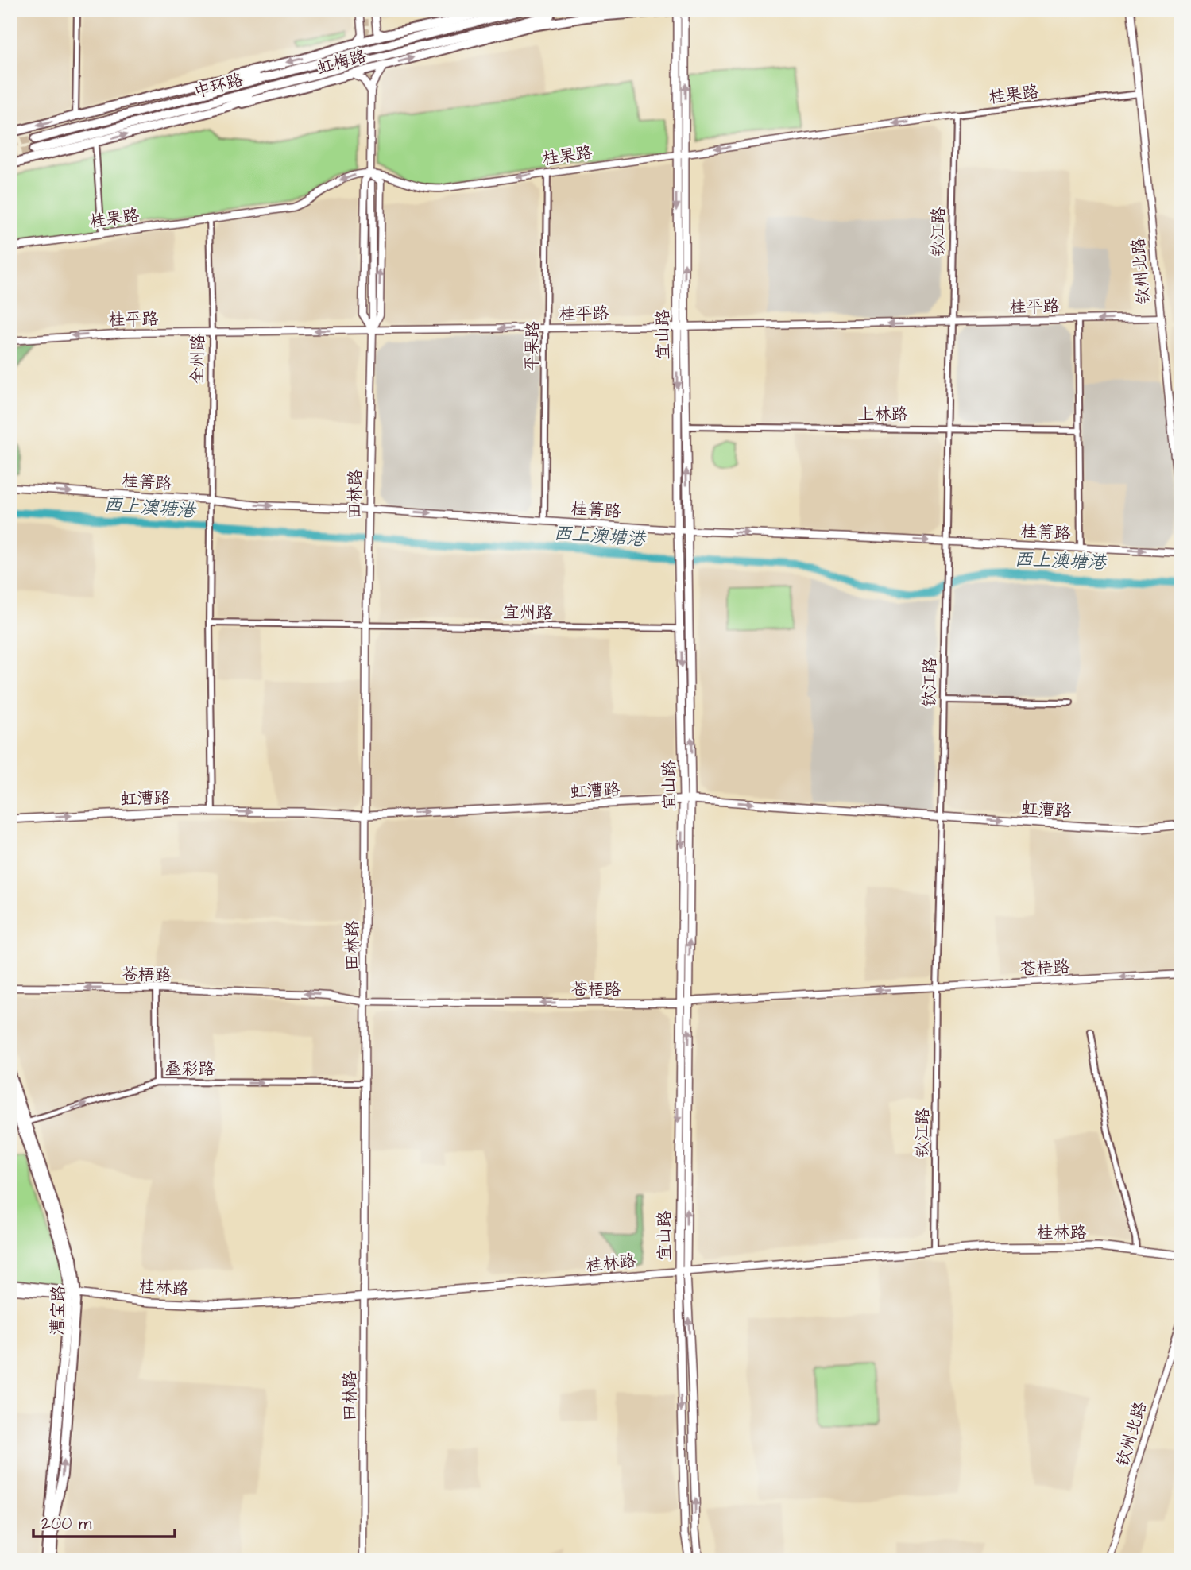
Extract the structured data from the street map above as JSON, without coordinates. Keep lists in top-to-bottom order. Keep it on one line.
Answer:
{"streets":{"main road":["虹梅路","中环路","宜山路","虹漕路","桂林路","漕宝路"],"street":["桂果路","钦江路","钦州北路","桂平路","平果路","全州路","上林路","桂箐路","田林路","宜州路","苍梧路","叠彩路"]},"crossings":[["虹梅路","宜山路"],["虹梅路","田林路"],["桂果路","钦江路"],["桂果路","钦州北路"],["桂果路","宜山路"],["桂果路","平果路"],["桂果路","全州路"],["桂果路","田林路"],["钦江路","桂平路"],["钦江路","上林路"],["钦江路","桂箐路"],["钦江路","虹漕路"],["钦江路","苍梧路"],["钦江路","桂林路"],["钦州北路","桂平路"],["桂平路","宜山路"],["桂平路","平果路"],["桂平路","全州路"],["桂平路","田林路"],["宜山路","上林路"],["宜山路","桂箐路"],["宜山路","宜州路"],["宜山路","虹漕路"],["宜山路","苍梧路"],["宜山路","桂林路"],["平果路","桂箐路"],["全州路","桂箐路"],["全州路","宜州路"],["全州路","虹漕路"],["桂箐路","田林路"],["田林路","宜州路"],["田林路","虹漕路"],["田林路","苍梧路"],["田林路","叠彩路"],["田林路","桂林路"],["叠彩路","漕宝路"],["桂林路","漕宝路"]],"one_way":["桂果路","桂平路","桂箐路","虹漕路","苍梧路","叠彩路"],"water":["西上澳塘港"],"scale_bar":"200 m"}
